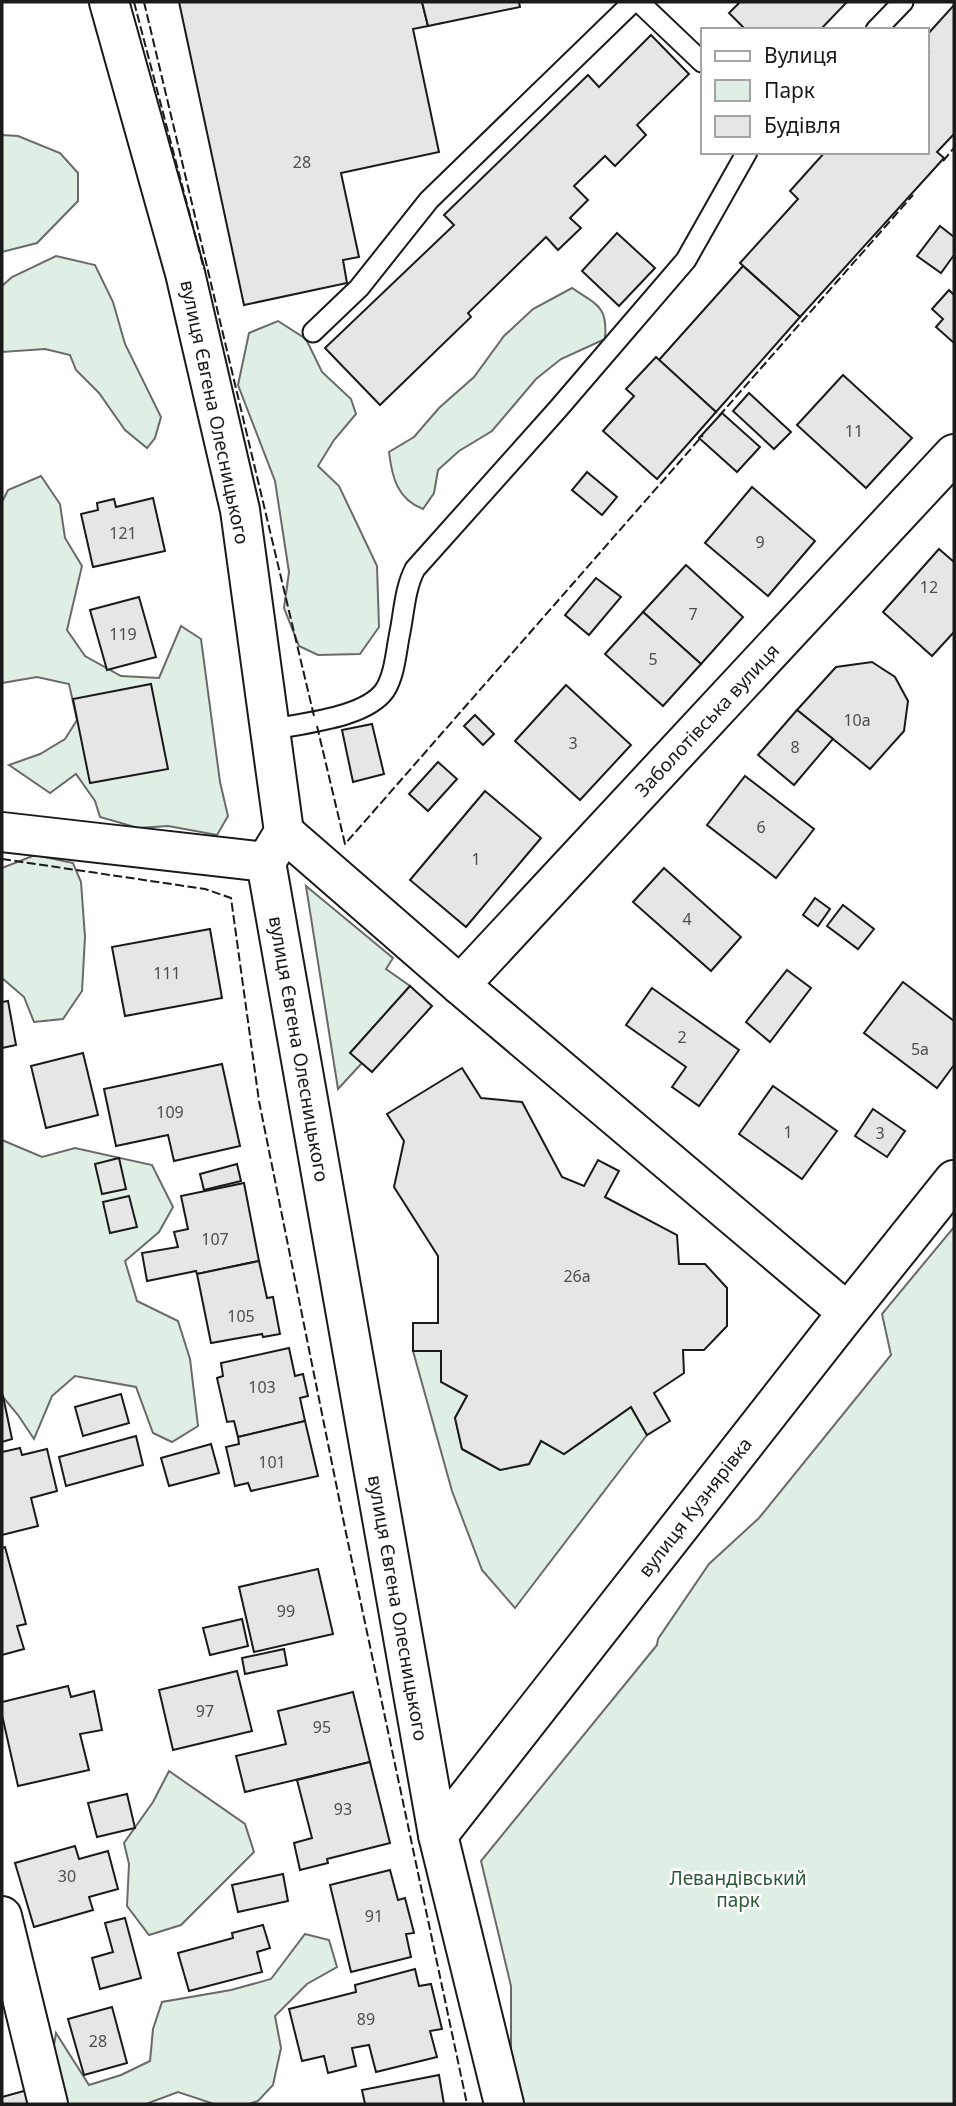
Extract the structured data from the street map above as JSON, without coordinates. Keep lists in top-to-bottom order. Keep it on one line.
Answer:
{"streets":{"street":["вулиця Євгена Олесницького","Заболотівська вулиця","вулиця Кузнярівка"]},"crossings":[["вулиця Євгена Олесницького","вулиця Кузнярівка"]],"parks":["Левандівський парк"],"house_numbers":["28","11","121","9","12","7","119","5","10а","3","8","6","1","4","111","2","5а","109","1","3","107","26а","105","103","101","99","97","95","93","30","91","89","28"],"legend":["Вулиця","Парк","Будівля"]}
